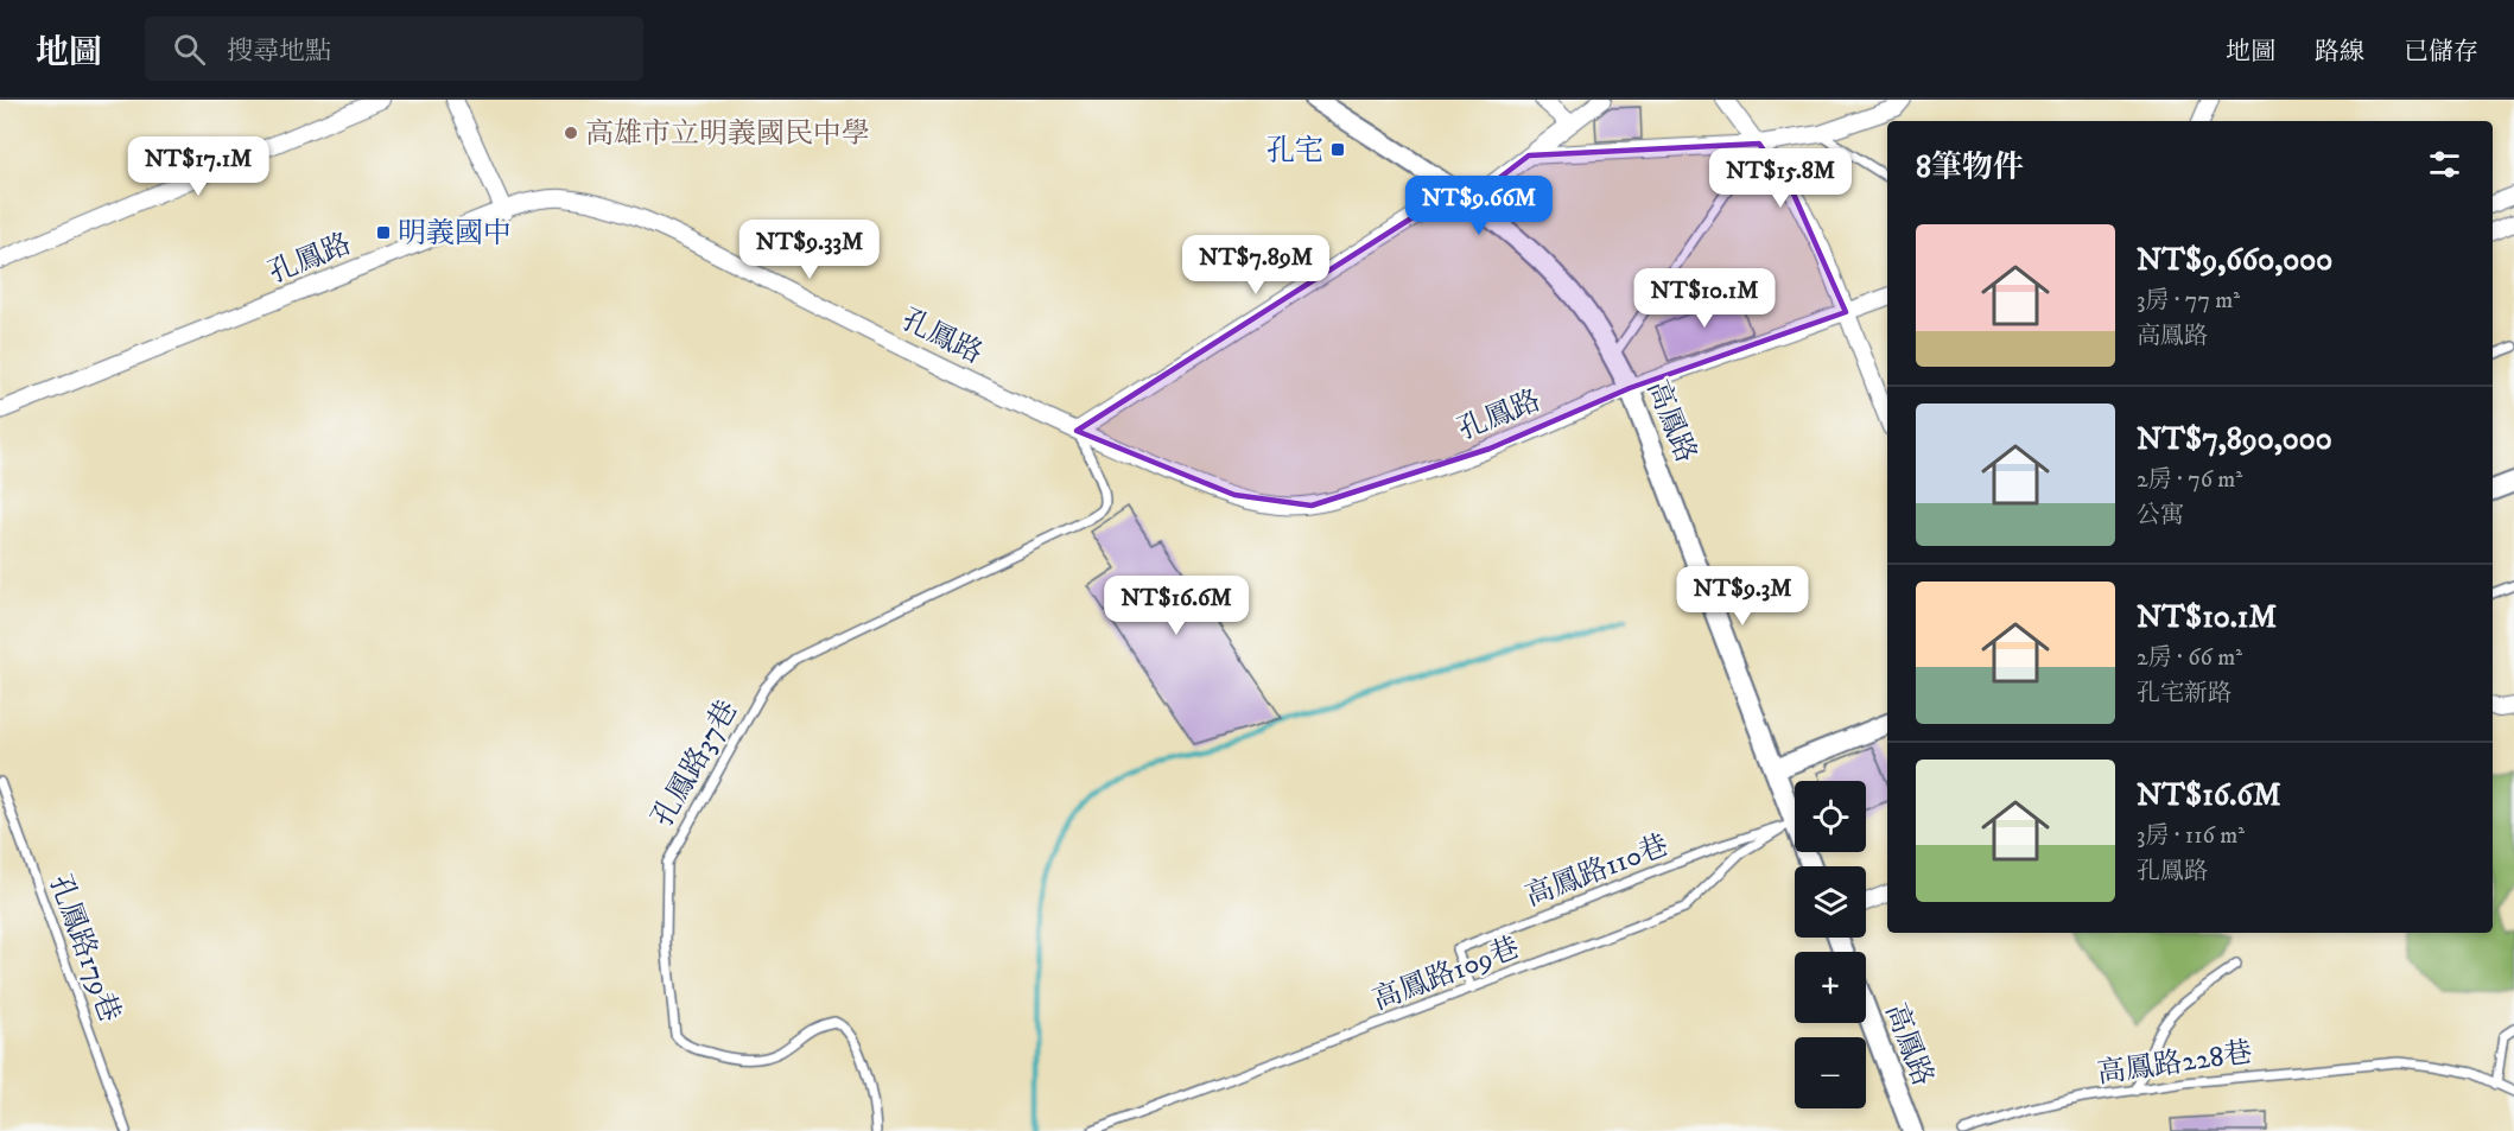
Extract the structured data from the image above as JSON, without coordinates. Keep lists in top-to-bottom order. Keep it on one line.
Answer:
{"streets":{"street":["孔鳳路","高鳳路"],"lane":["孔鳳路37巷","高鳳路110巷","孔鳳路179巷","高鳳路109巷","高鳳路228巷"]},"crossings":[["孔鳳路","高鳳路"],["孔鳳路","孔鳳路37巷"],["高鳳路","高鳳路110巷"],["高鳳路","高鳳路109巷"],["高鳳路110巷","高鳳路109巷"]],"places":{"other":["高雄市立明義國民中學"],"transit":["孔宅","明義國中"]},"page":{"header":"地圖","search":"搜尋地點","nav":["地圖","路線","已儲存"],"heading":"8筆物件","price":["NT$17.1M","NT$15.8M","NT$9.66M","NT$9.33M","NT$7.89M","NT$10.1M","NT$9.3M","NT$16.6M"],"list":[{"name":"NT$9,660,000","note":"3房 · 77 m² · 高鳳路"},{"name":"NT$7,890,000","note":"2房 · 76 m² · 公寓"},{"name":"NT$10.1M","note":"2房 · 66 m² · 孔宅新路"},{"name":"NT$16.6M","note":"3房 · 116 m² · 孔鳳路"}],"map_buttons":["+","−"]}}
